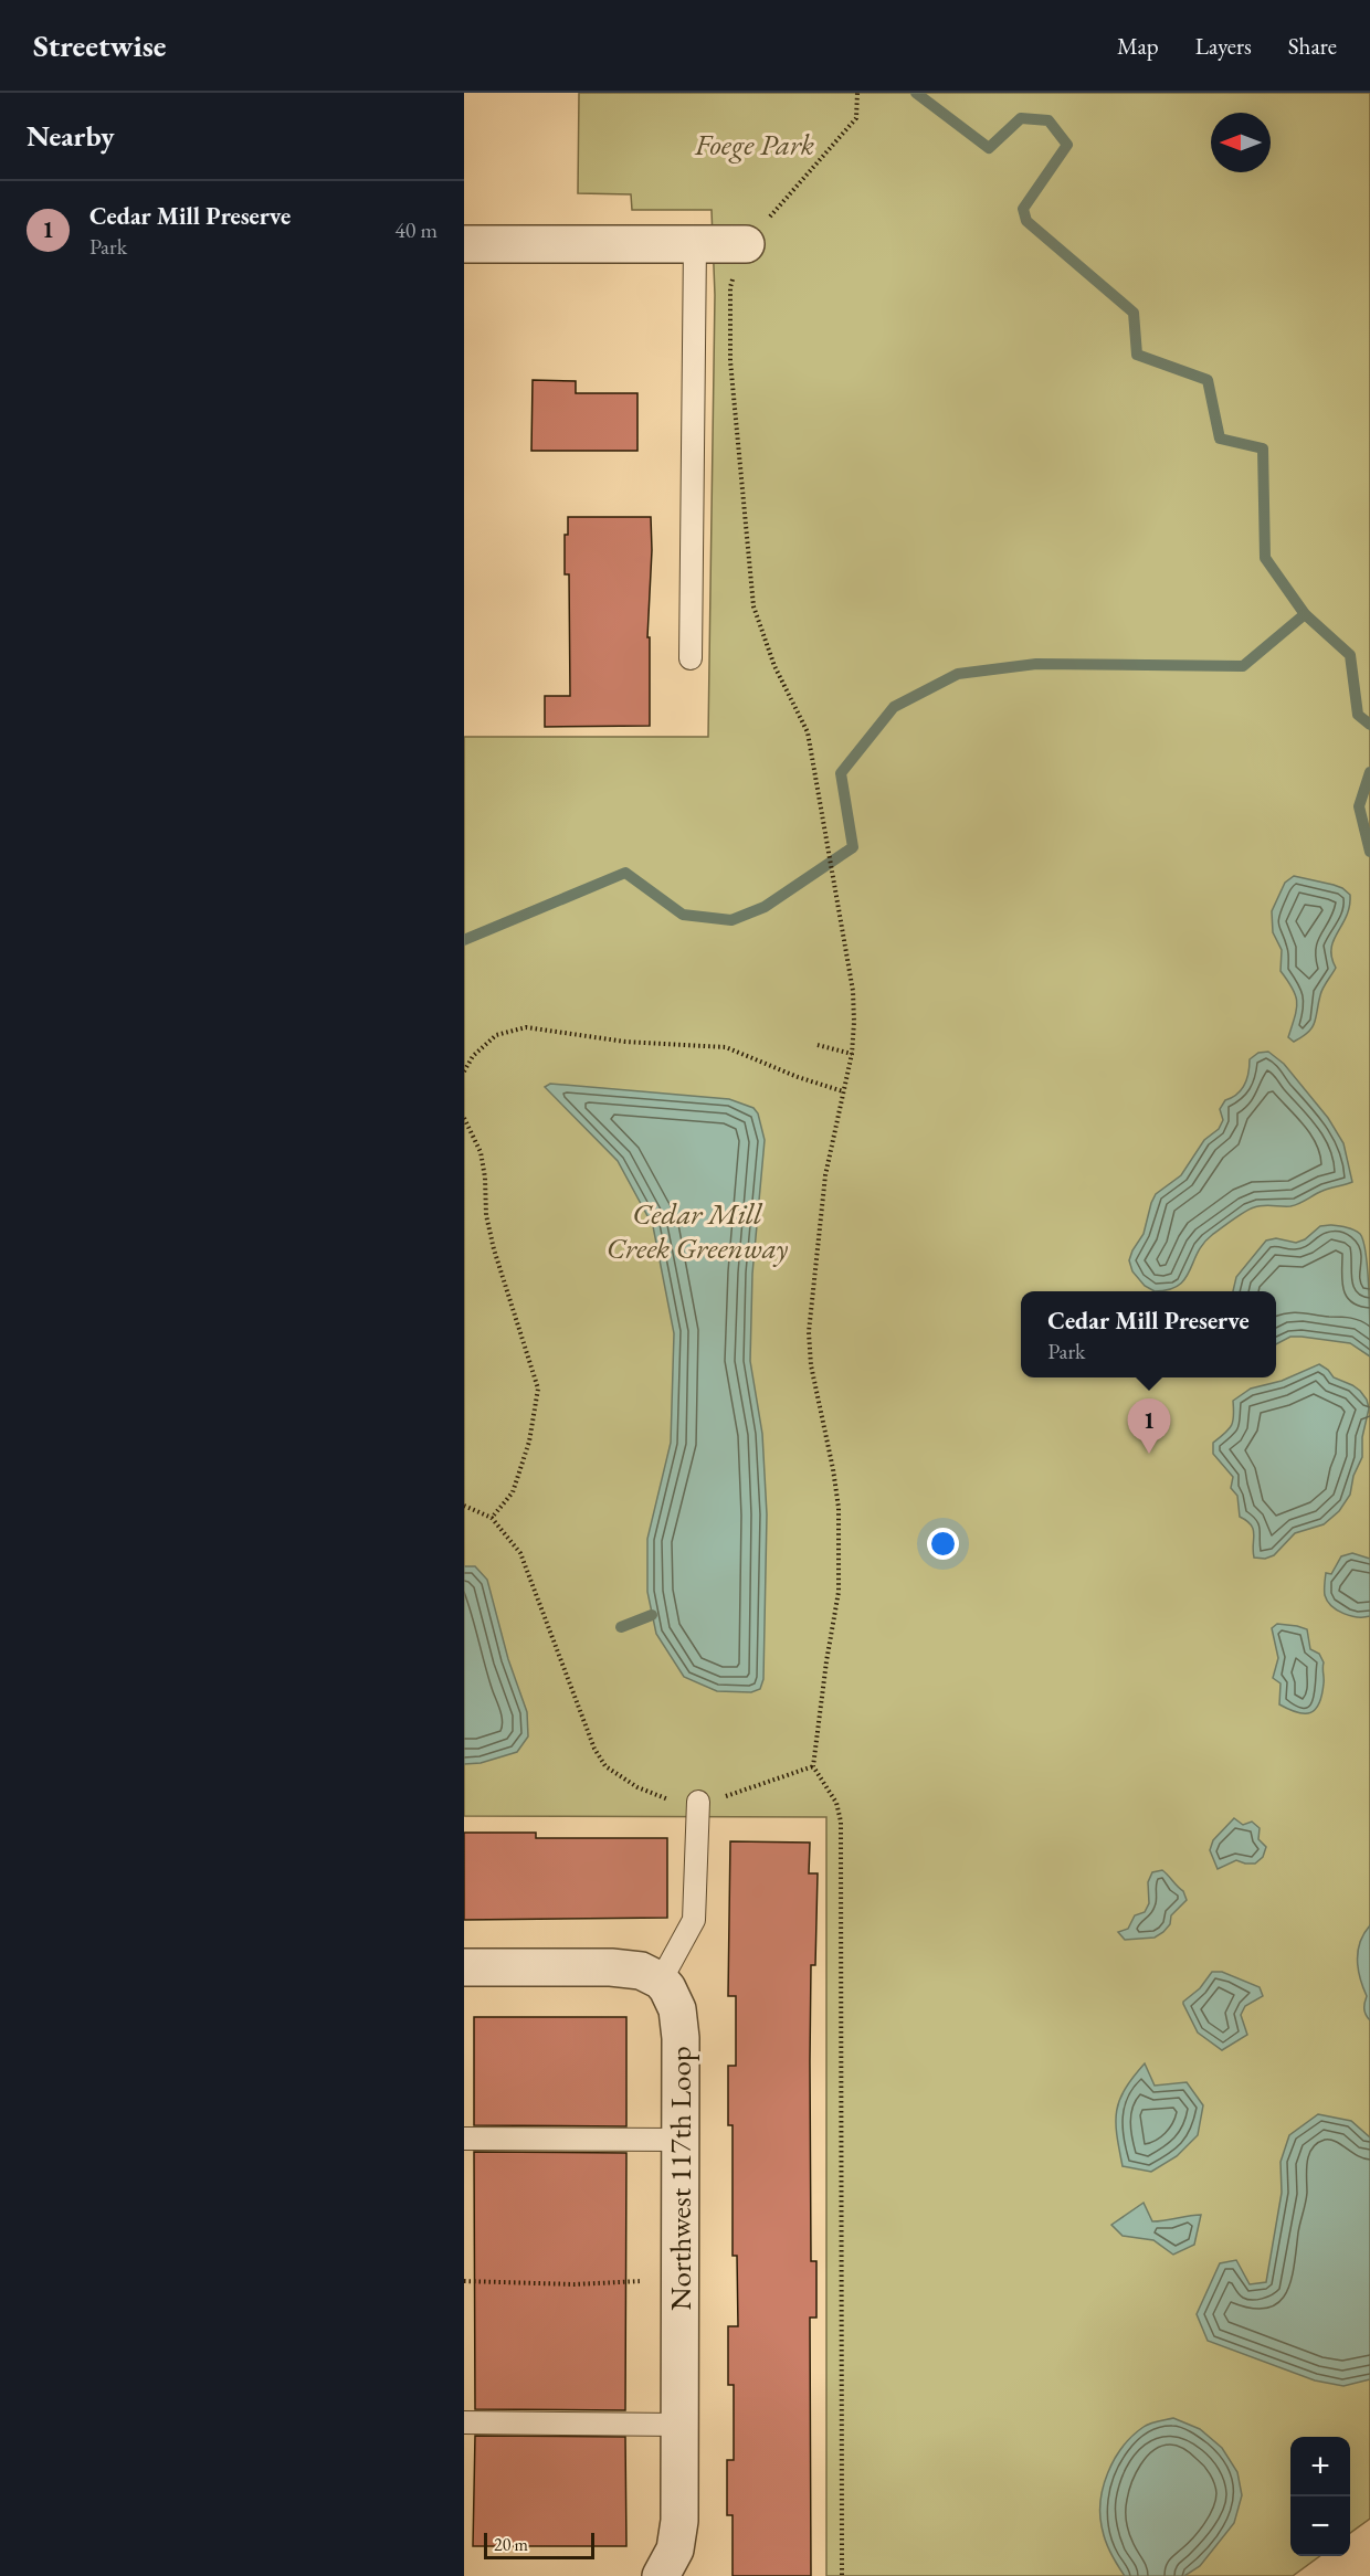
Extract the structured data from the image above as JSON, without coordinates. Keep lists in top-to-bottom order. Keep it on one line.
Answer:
{"streets":{"street":["Northwest 117th Loop"]},"parks":["Foege Park","Cedar Mill Creek Greenway"],"scale_bar":"20 m","north":"left","page":{"header":"Streetwise","nav":["Map","Layers","Share"],"heading":"Nearby","list":[{"mark":"1","name":"Cedar Mill Preserve","note":"Park","value":"40 m"}],"popup":["Cedar Mill Preserve","Park"],"pins":"1","map_buttons":["+","−"],"scale":"20 m"}}
